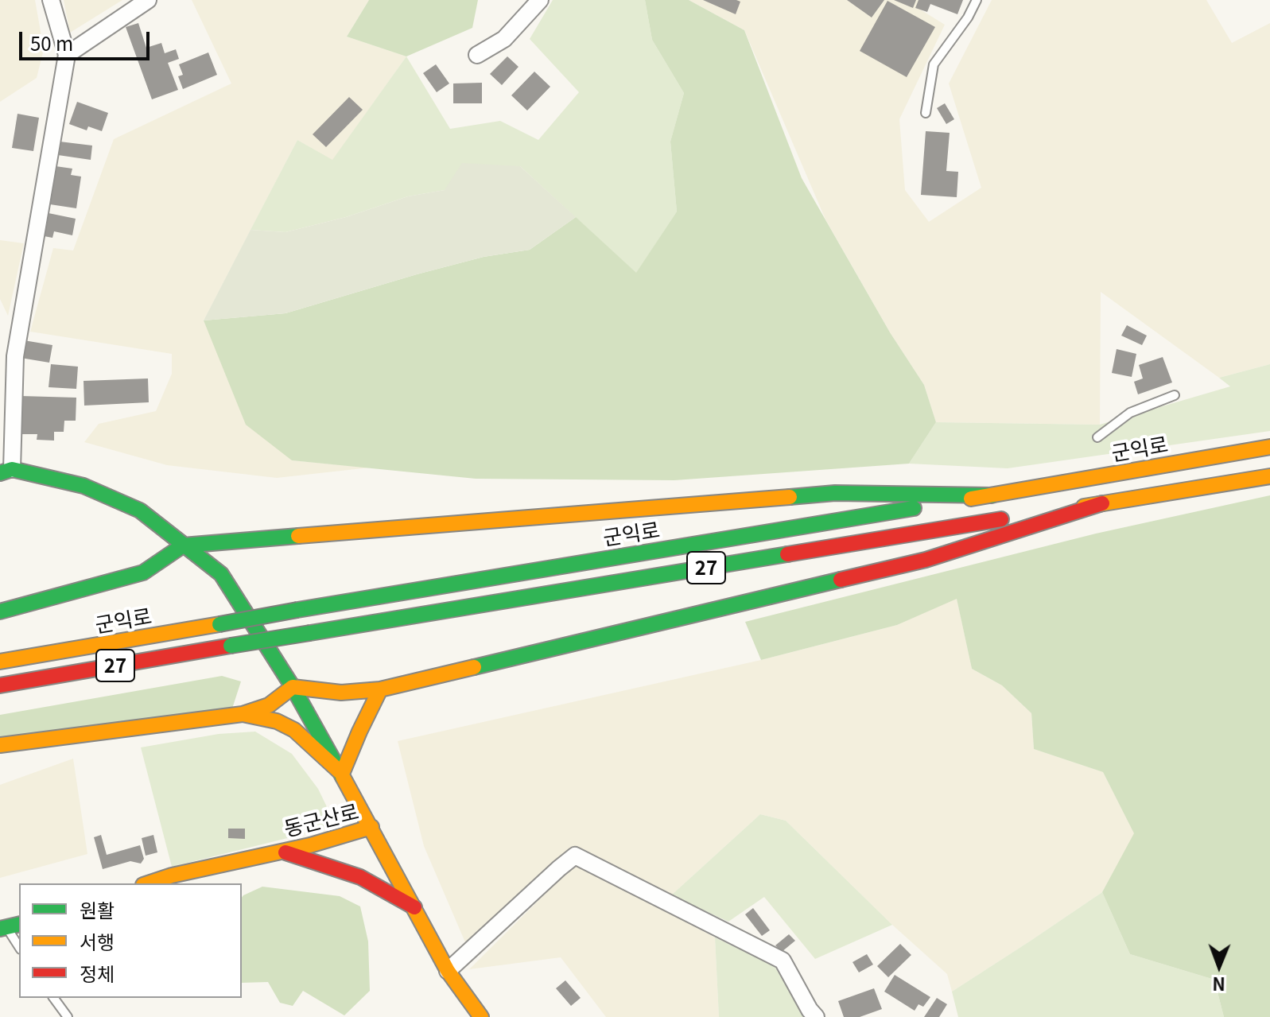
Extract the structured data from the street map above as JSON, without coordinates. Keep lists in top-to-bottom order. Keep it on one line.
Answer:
{"streets":{"main road":["군익로","27","동군산로"]},"legend":["원활","서행","정체"],"scale_bar":"50 m","north":"bottom"}
